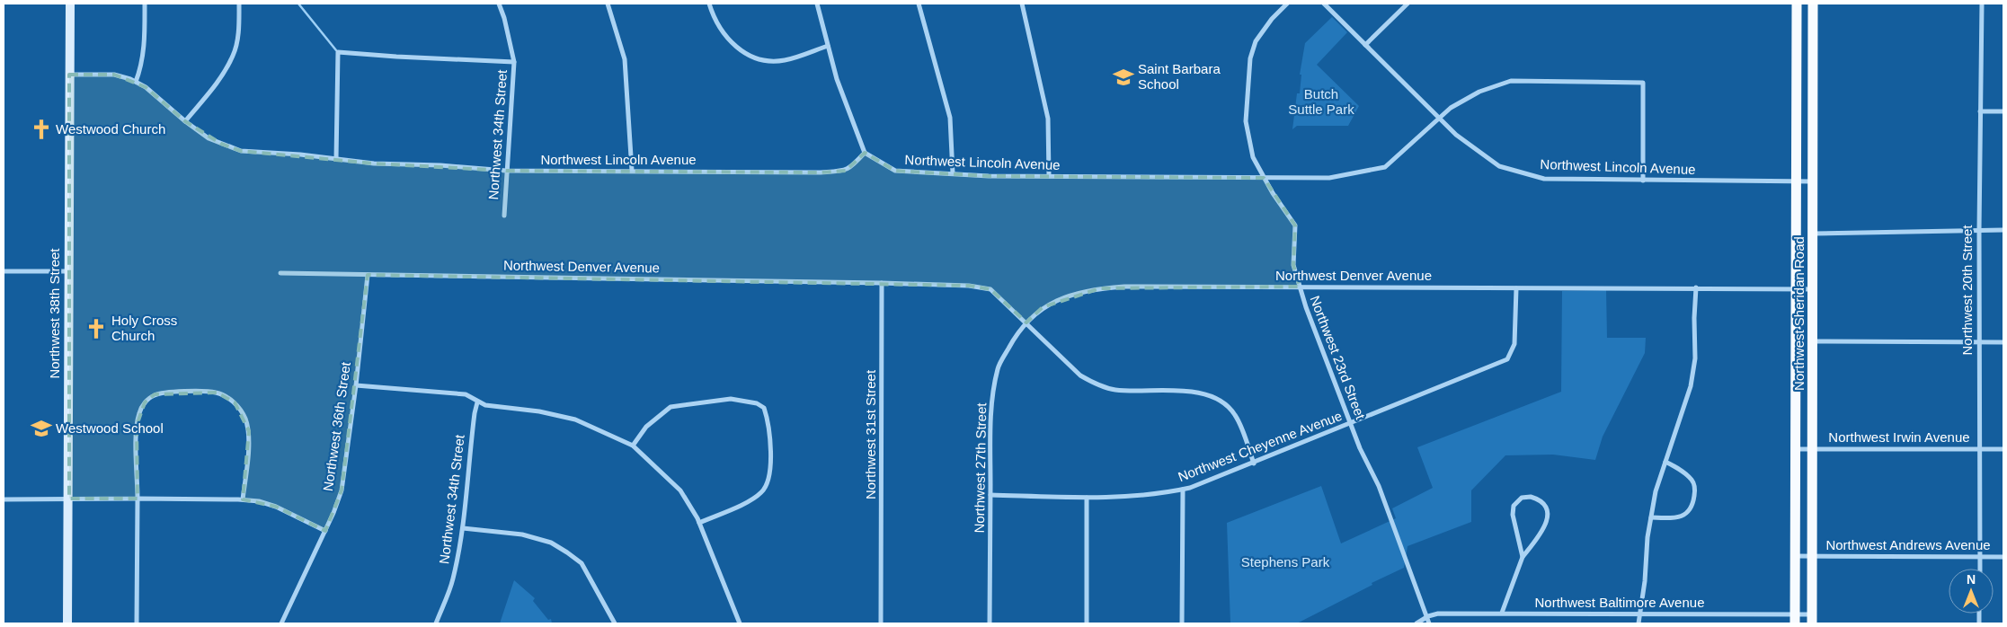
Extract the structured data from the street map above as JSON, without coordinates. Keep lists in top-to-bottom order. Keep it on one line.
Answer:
{"streets":{"main road":["Northwest 38th Street","Northwest Sheridan Road"],"street":["Northwest 34th Street","Northwest Lincoln Avenue","Northwest Denver Avenue","Northwest 20th Street","Northwest 23rd Street","Northwest 36th Street","Northwest 31st Street","Northwest Irwin Avenue","Northwest Cheyenne Avenue","Northwest 27th Street","Northwest Andrews Avenue","Northwest Baltimore Avenue"]},"crossings":[["Northwest 34th Street","Northwest Lincoln Avenue"],["Northwest Lincoln Avenue","Northwest 38th Street"],["Northwest Lincoln Avenue","Northwest Sheridan Road"],["Northwest Lincoln Avenue","Northwest 23rd Street"],["Northwest Denver Avenue","Northwest Sheridan Road"],["Northwest Denver Avenue","Northwest 23rd Street"],["Northwest Denver Avenue","Northwest 36th Street"],["Northwest Denver Avenue","Northwest 31st Street"],["Northwest Denver Avenue","Northwest Cheyenne Avenue"],["Northwest Denver Avenue","Northwest 27th Street"],["Northwest 20th Street","Northwest Irwin Avenue"],["Northwest 20th Street","Northwest Andrews Avenue"],["Northwest Sheridan Road","Northwest Irwin Avenue"],["Northwest Sheridan Road","Northwest Andrews Avenue"],["Northwest Sheridan Road","Northwest Baltimore Avenue"],["Northwest 23rd Street","Northwest Cheyenne Avenue"],["Northwest 23rd Street","Northwest Baltimore Avenue"],["Northwest Cheyenne Avenue","Northwest 27th Street"]],"parks":["Butch Suttle Park","Stephens Park"],"places":{"school or university":["Saint Barbara School","Westwood School"],"church":["Westwood Church","Holy Cross Church"]},"north":"top"}
